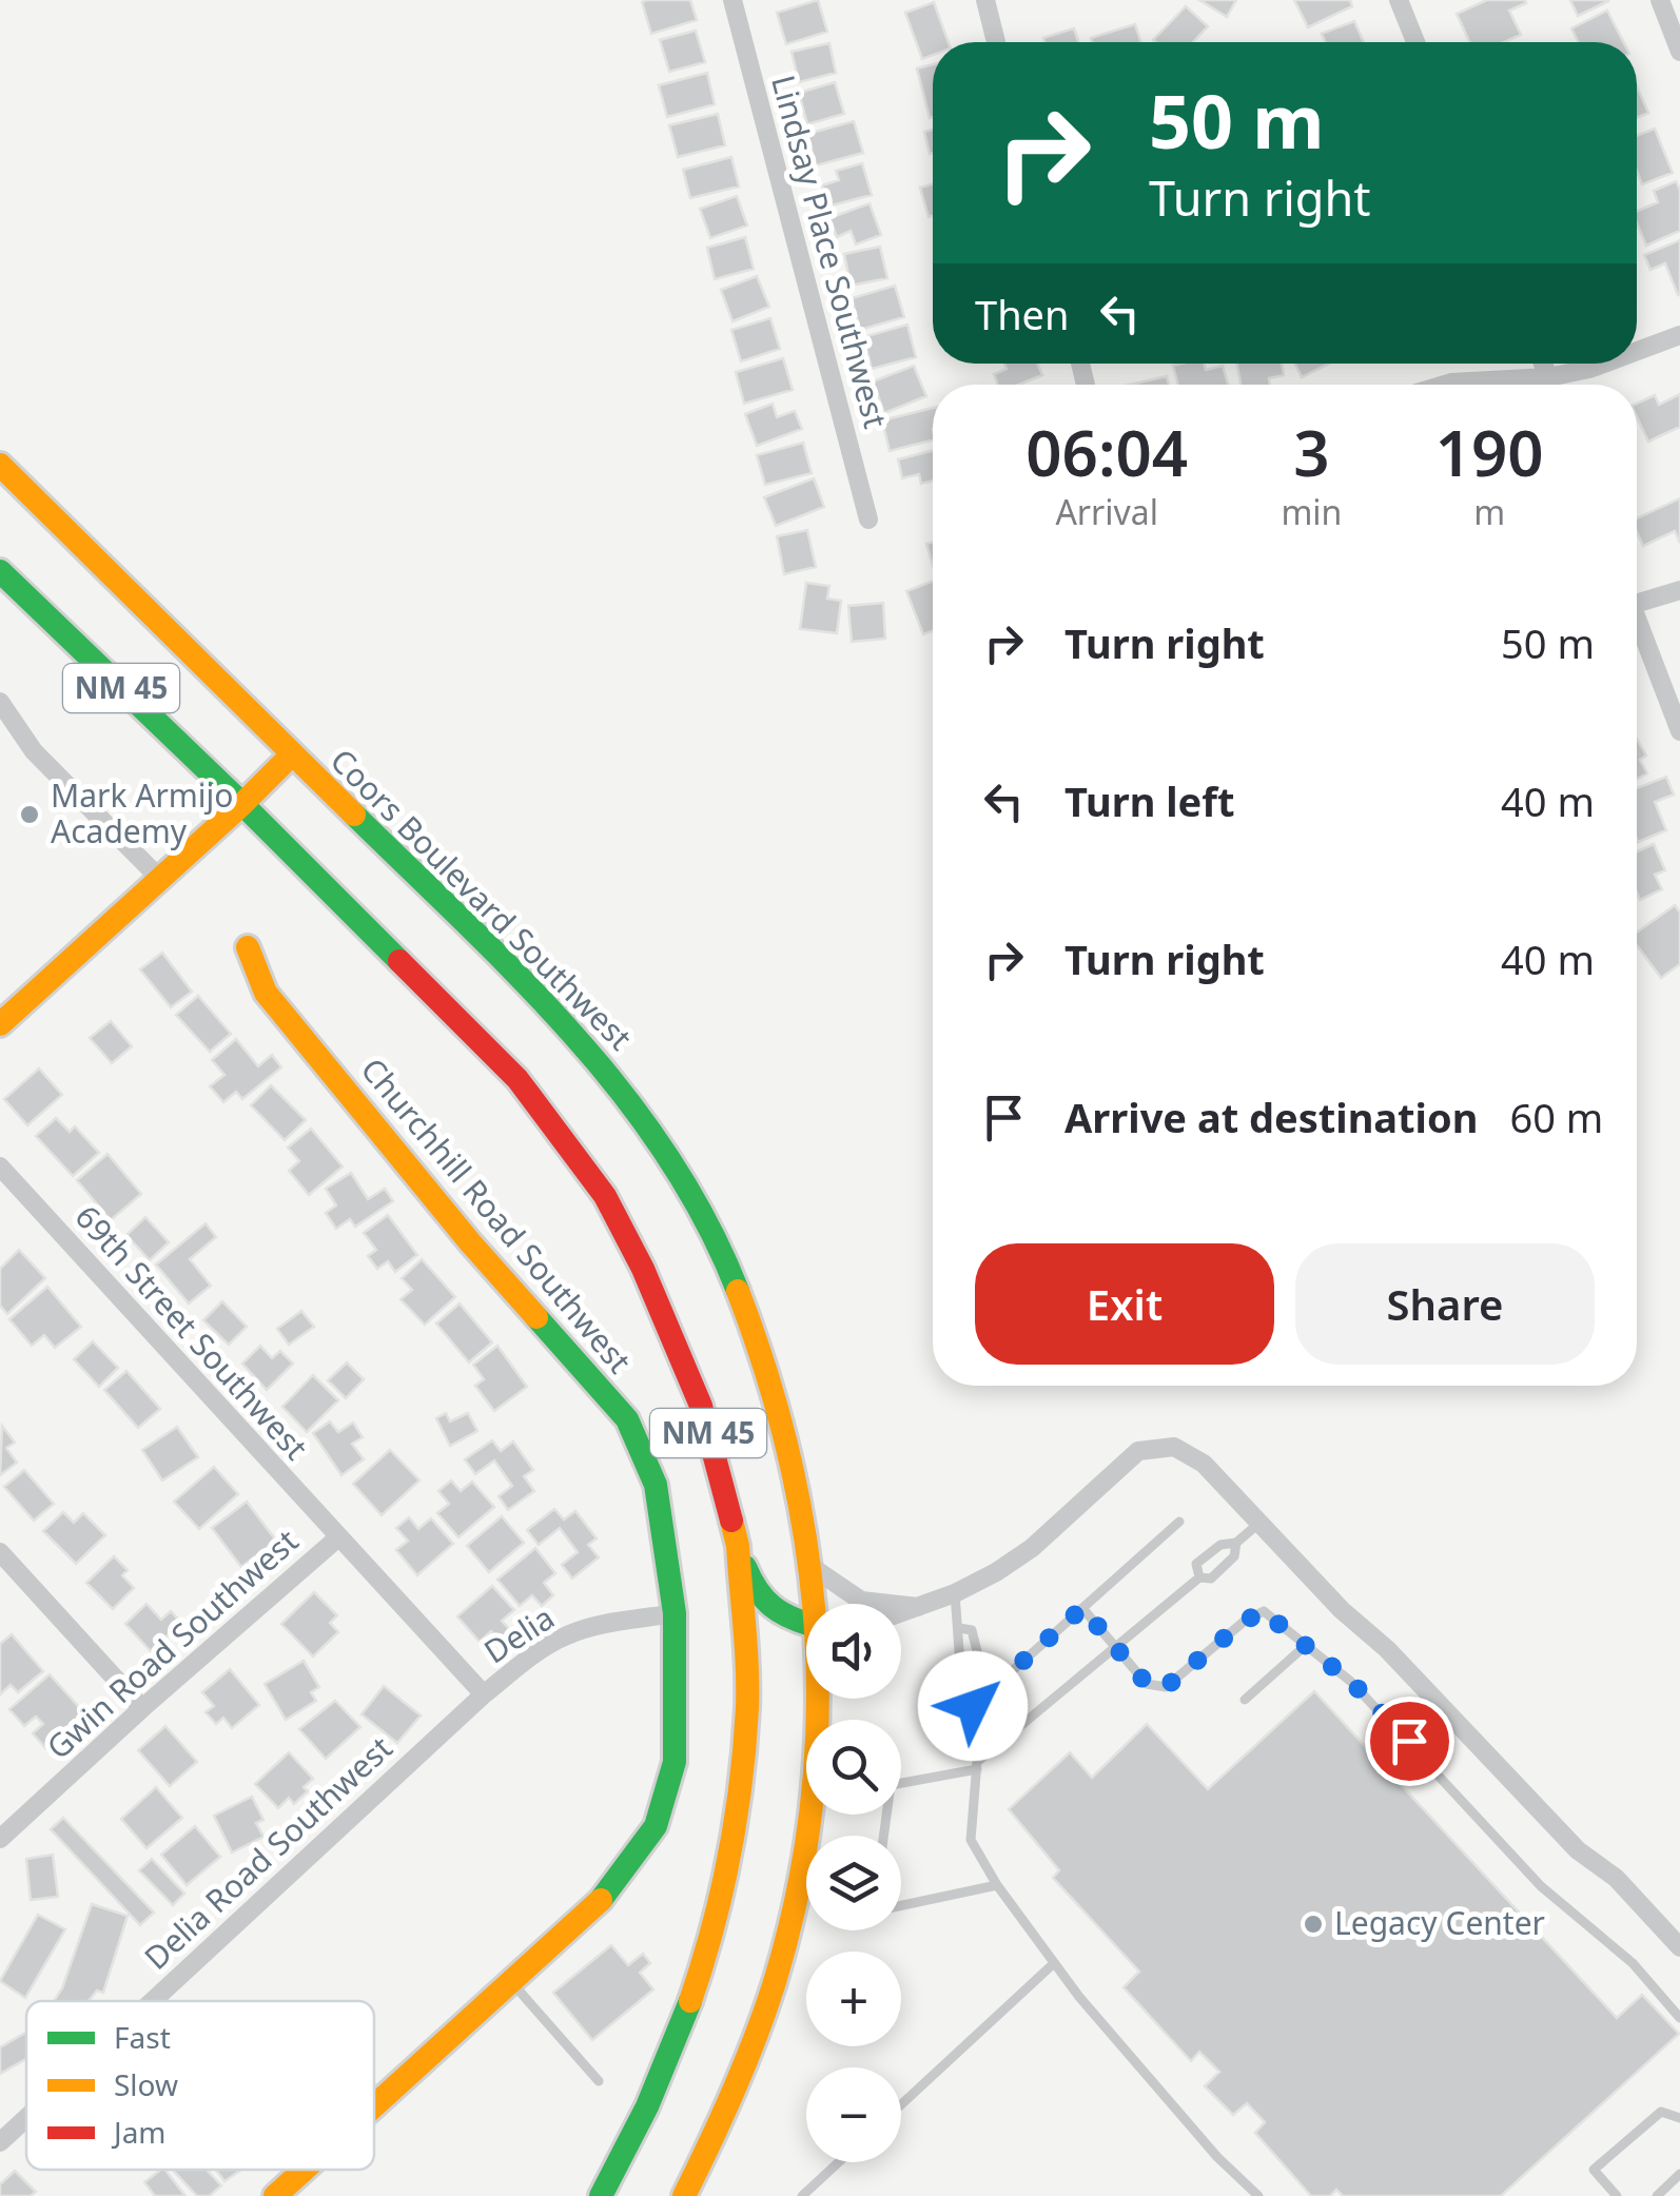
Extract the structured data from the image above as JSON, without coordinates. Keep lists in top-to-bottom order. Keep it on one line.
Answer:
{"streets":{"main road":["NM 45","Coors Boulevard Southwest","Churchhill Road Southwest"],"street":["Lindsay Place Southwest","69th Street Southwest","Delia","Gwin Road Southwest","Delia Road Southwest"]},"crossings":[["Churchhill Road Southwest","Delia"],["69th Street Southwest","Delia"],["69th Street Southwest","Gwin Road Southwest"],["Delia","Gwin Road Southwest"],["Delia","Delia Road Southwest"]],"places":["Mark Armijo Academy","Legacy Center"],"legend":["Fast","Slow","Jam"],"page":{"turn":["50 m","Turn right"],"then":"Then","eta":["06:04","Arrival","3","min","190","m"],"list":[{"name":"Turn right","value":"50 m"},{"name":"Turn left","value":"40 m"},{"name":"Turn right","value":"40 m"},{"name":"Arrive at destination","value":"60 m"}],"buttons":["Exit","Share"],"map_buttons":["+","−"]}}
